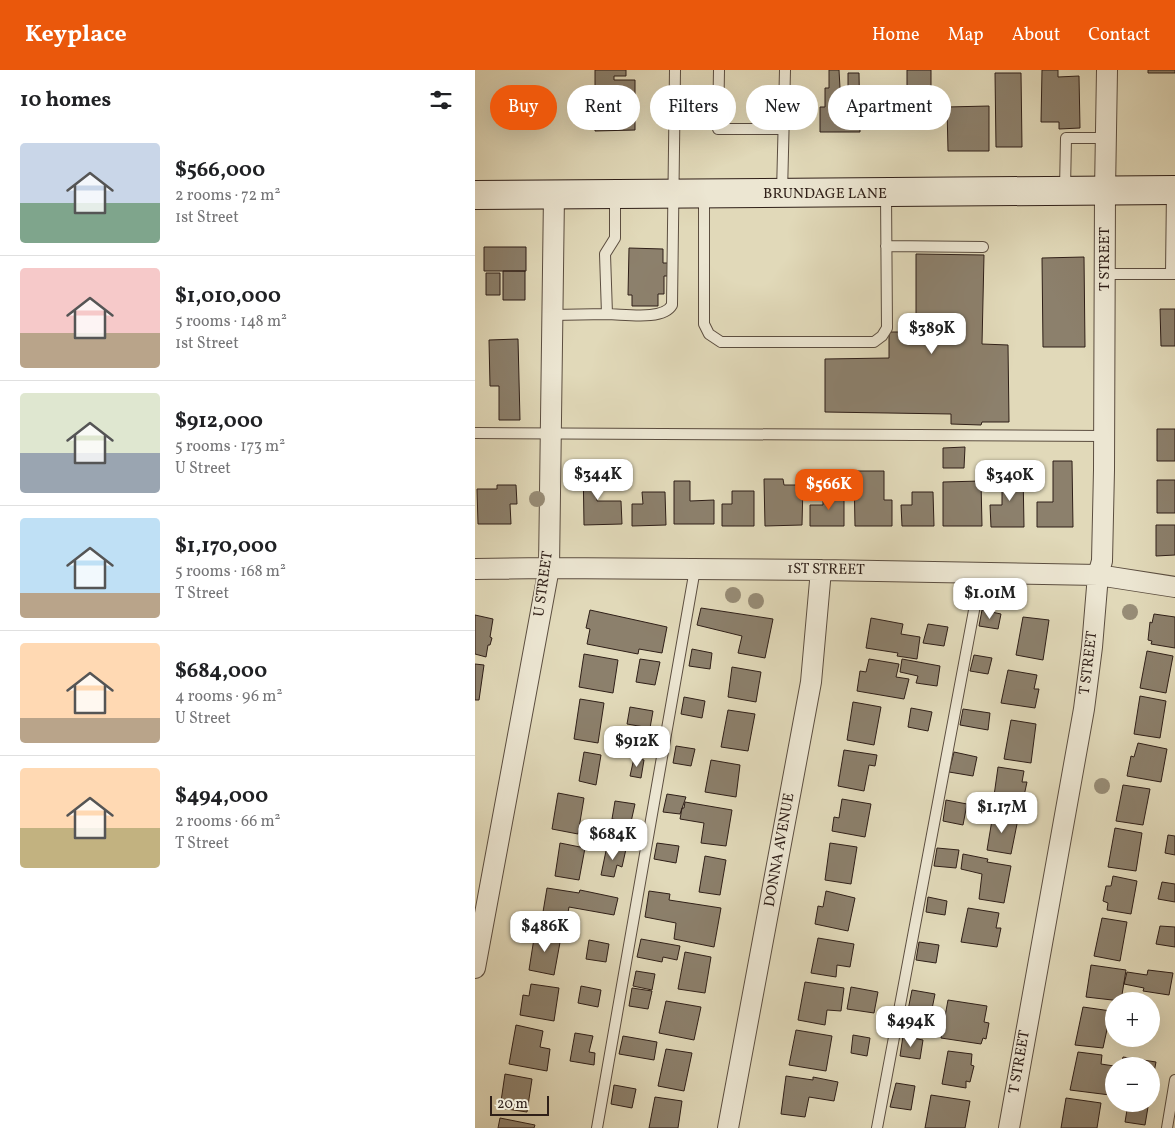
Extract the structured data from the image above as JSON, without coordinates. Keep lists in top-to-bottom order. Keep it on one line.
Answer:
{"streets":{"main road":["BRUNDAGE LANE"],"street":["T STREET","1ST STREET","U STREET","DONNA AVENUE"]},"crossings":[["BRUNDAGE LANE","T STREET"],["BRUNDAGE LANE","U STREET"],["T STREET","1ST STREET"],["1ST STREET","U STREET"],["1ST STREET","DONNA AVENUE"]],"scale_bar":"20 m","page":{"header":"Keyplace","nav":["Home","Map","About","Contact"],"heading":"10 homes","chip":["Buy","Rent","Filters","New","Apartment"],"list":[{"name":"$566,000","note":"2 rooms · 72 m² · 1st Street"},{"name":"$1,010,000","note":"5 rooms · 148 m² · 1st Street"},{"name":"$912,000","note":"5 rooms · 173 m² · U Street"},{"name":"$1,170,000","note":"5 rooms · 168 m² · T Street"},{"name":"$684,000","note":"4 rooms · 96 m² · U Street"},{"name":"$494,000","note":"2 rooms · 66 m² · T Street"}],"price":["$389K","$344K","$340K","$566K","$1.01M","$912K","$1.17M","$684K","$486K","$494K"],"map_buttons":["+","−"],"scale":"20 m"}}
